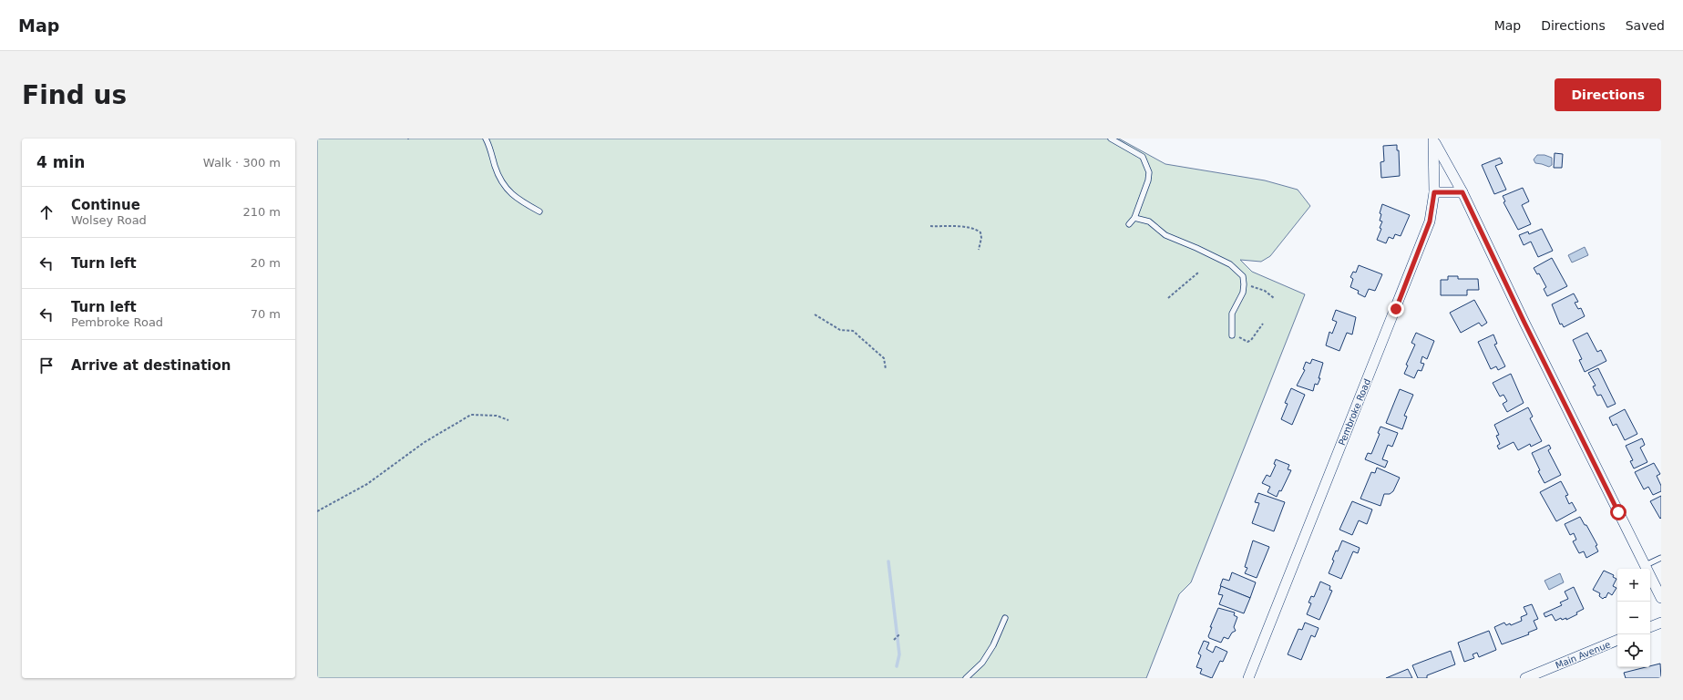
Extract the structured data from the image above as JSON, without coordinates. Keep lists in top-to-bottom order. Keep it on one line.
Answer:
{"streets":{"street":["Pembroke Road","Main Avenue"]},"page":{"header":"Map","nav":["Map","Directions","Saved"],"buttons":"Directions","title":"Find us","heading":["4 min","Walk · 300 m"],"list":[["Continue","Wolsey Road","210 m"],["Turn left","20 m"],["Turn left","Pembroke Road","70 m"],"Arrive at destination"],"map_buttons":["+","−"]}}
